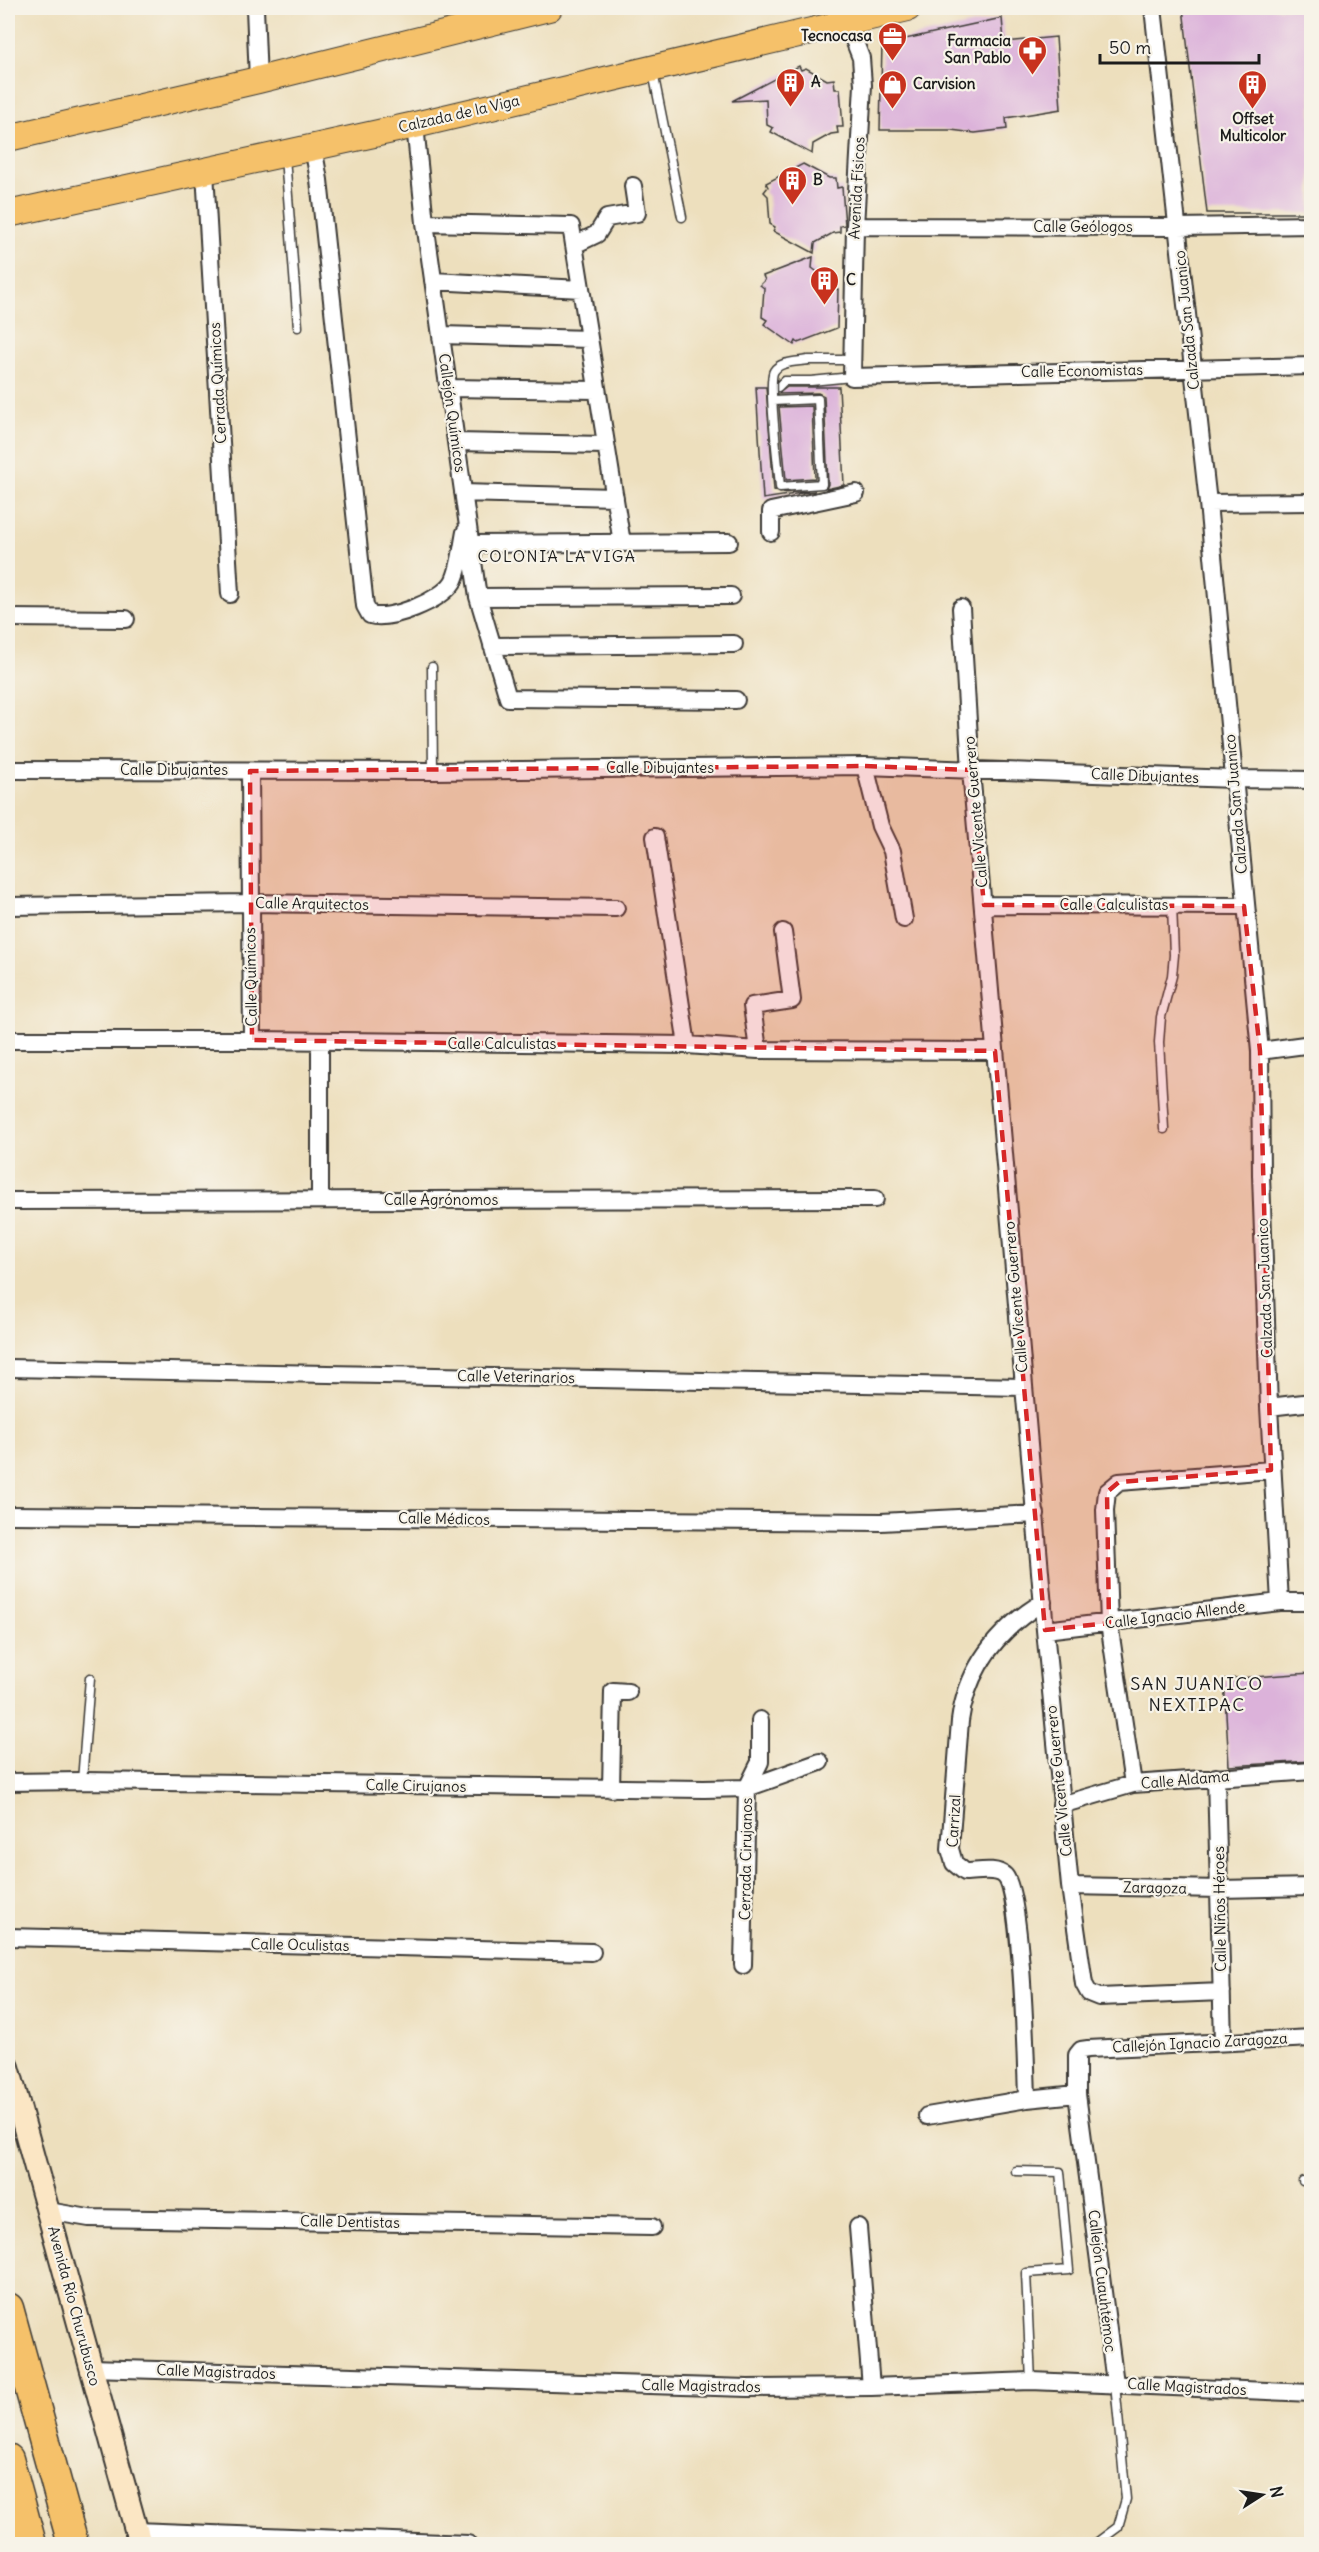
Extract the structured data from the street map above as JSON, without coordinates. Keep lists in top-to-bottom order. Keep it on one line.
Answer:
{"streets":{"main road":["Calzada de la Viga","Avenida Río Churubusco"],"street":["Avenida Físicos","Calle Geólogos","Calzada San Juanico","Calle Economistas","Cerrada Químicos","Callejón Químicos","Calle Dibujantes","Calle Vicente Guerrero","Calle Arquitectos","Calle Calculistas","Calle Químicos","Calle Agrónomos","Calle Veterinarios","Calle Médicos","Calle Ignacio Allende","Calle Aldama","Calle Cirujanos","Carrizal","Cerrada Cirujanos","Zaragoza","Calle Niños Héroes","Calle Oculistas","Callejón Ignacio Zaragoza","Calle Dentistas","Callejón Cuauhtémoc","Calle Magistrados"]},"crossings":[["Calzada de la Viga","Avenida Físicos"],["Calzada de la Viga","Cerrada Químicos"],["Calzada de la Viga","Callejón Químicos"],["Avenida Físicos","Calle Geólogos"],["Avenida Físicos","Calle Economistas"],["Calle Geólogos","Calzada San Juanico"],["Calzada San Juanico","Calle Economistas"],["Calzada San Juanico","Calle Dibujantes"],["Calzada San Juanico","Calle Calculistas"],["Calzada San Juanico","Calle Ignacio Allende"],["Calle Dibujantes","Calle Vicente Guerrero"],["Calle Dibujantes","Calle Químicos"],["Calle Vicente Guerrero","Calle Calculistas"],["Calle Vicente Guerrero","Calle Veterinarios"],["Calle Vicente Guerrero","Calle Médicos"],["Calle Vicente Guerrero","Calle Ignacio Allende"],["Calle Vicente Guerrero","Calle Aldama"],["Calle Vicente Guerrero","Carrizal"],["Calle Vicente Guerrero","Zaragoza"],["Calle Vicente Guerrero","Calle Niños Héroes"],["Calle Arquitectos","Calle Químicos"],["Calle Calculistas","Calle Químicos"],["Calle Aldama","Calle Niños Héroes"],["Calle Cirujanos","Cerrada Cirujanos"],["Zaragoza","Calle Niños Héroes"],["Calle Niños Héroes","Callejón Ignacio Zaragoza"],["Callejón Ignacio Zaragoza","Callejón Cuauhtémoc"],["Calle Dentistas","Avenida Río Churubusco"],["Callejón Cuauhtémoc","Calle Magistrados"],["Avenida Río Churubusco","Calle Magistrados"]],"districts":["COLONIA LA VIGA","SAN JUANICO NEXTIPAC"],"places":{"office":["Tecnocasa"],"pharmacy":["Farmacia San Pablo"],"building":["A","Offset Multicolor","B","C"],"shop":["Carvision"]},"scale_bar":"50 m","north":"right"}
